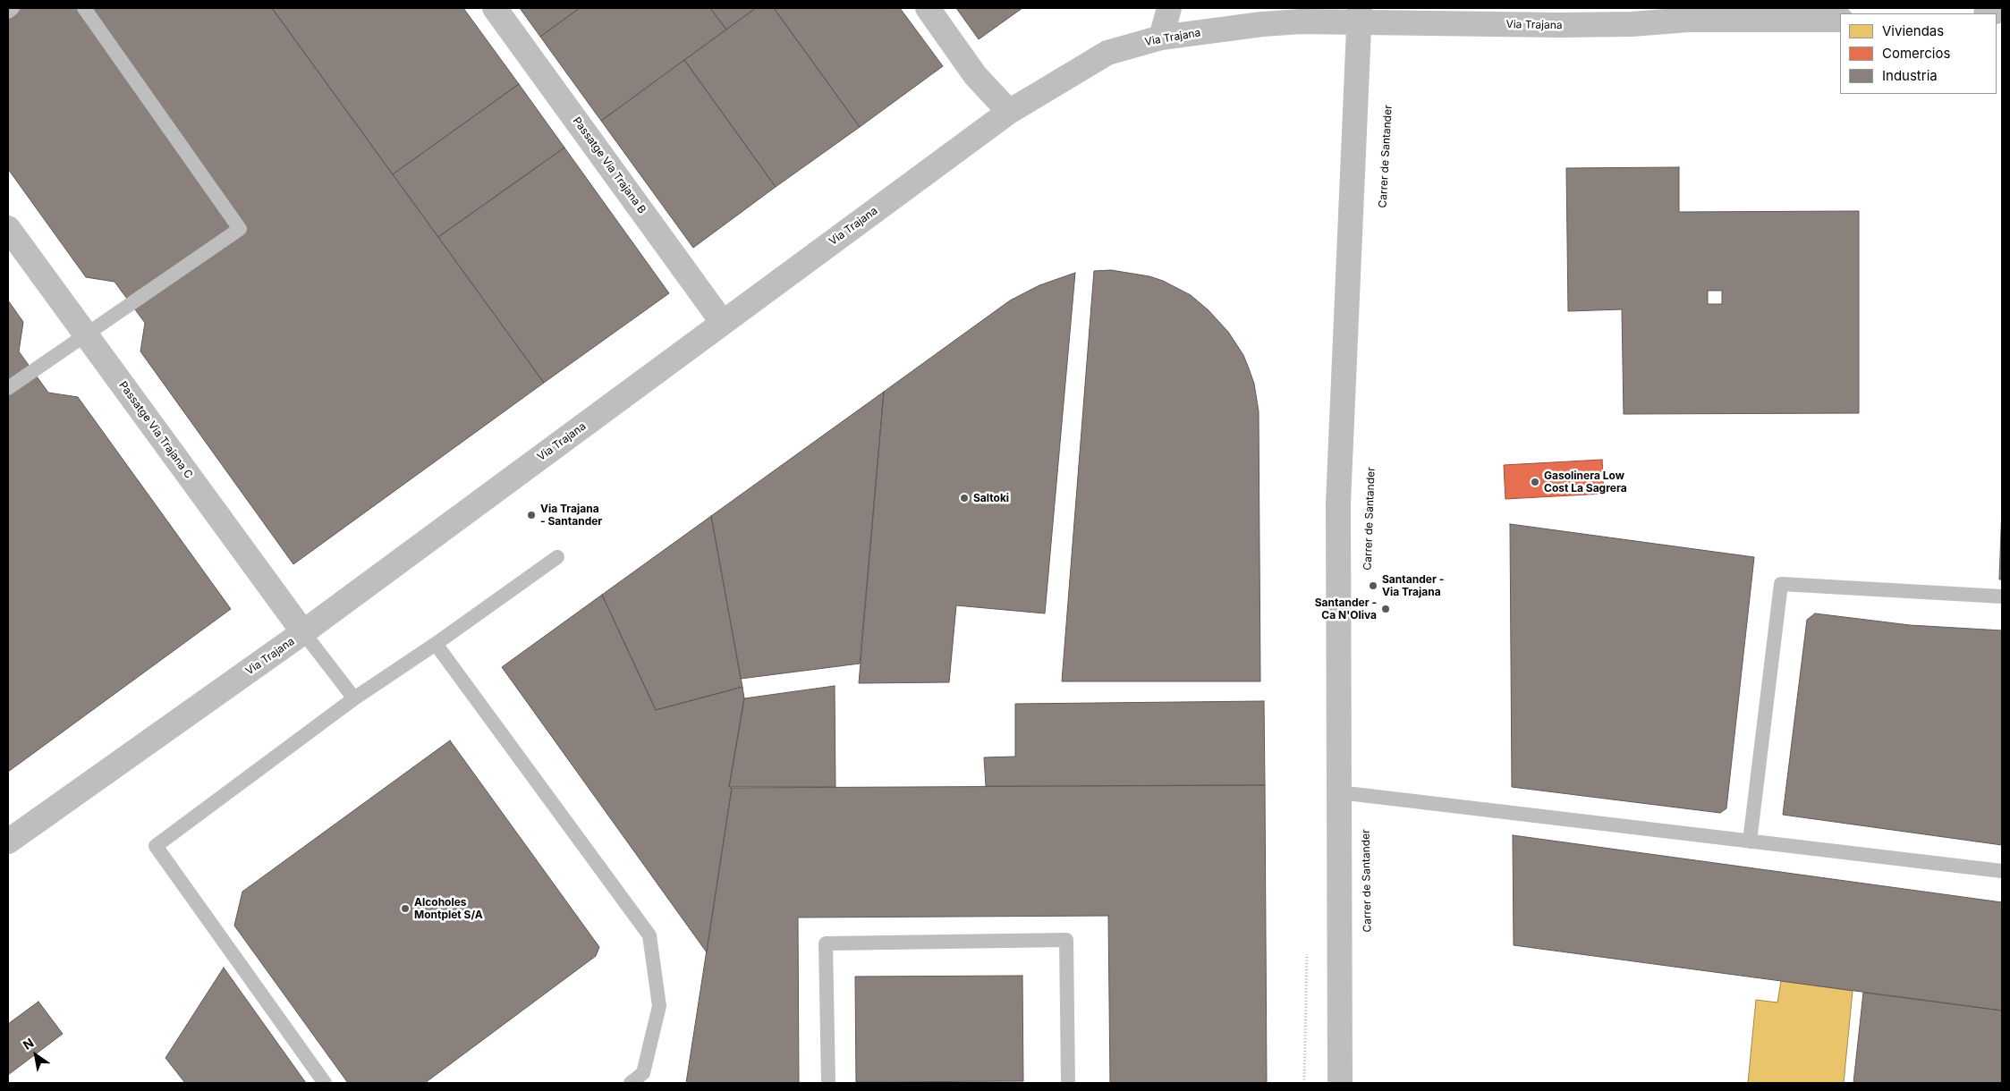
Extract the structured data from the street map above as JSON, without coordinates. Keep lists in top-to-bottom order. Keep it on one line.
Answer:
{"streets":{"street":["Via Trajana","Passatge Via Trajana B","Passatge Via Trajana C"]},"crossings":[["Via Trajana","Passatge Via Trajana B"],["Via Trajana","Passatge Via Trajana C"]],"places":["Gasolinera Low Cost La Sagrera","Saltoki","Via Trajana - Santander","Santander - Via Trajana","Santander - Ca N'Oliva","Alcoholes Montplet S/A"],"legend":["Viviendas","Comercios","Industria"],"north":"top left"}
